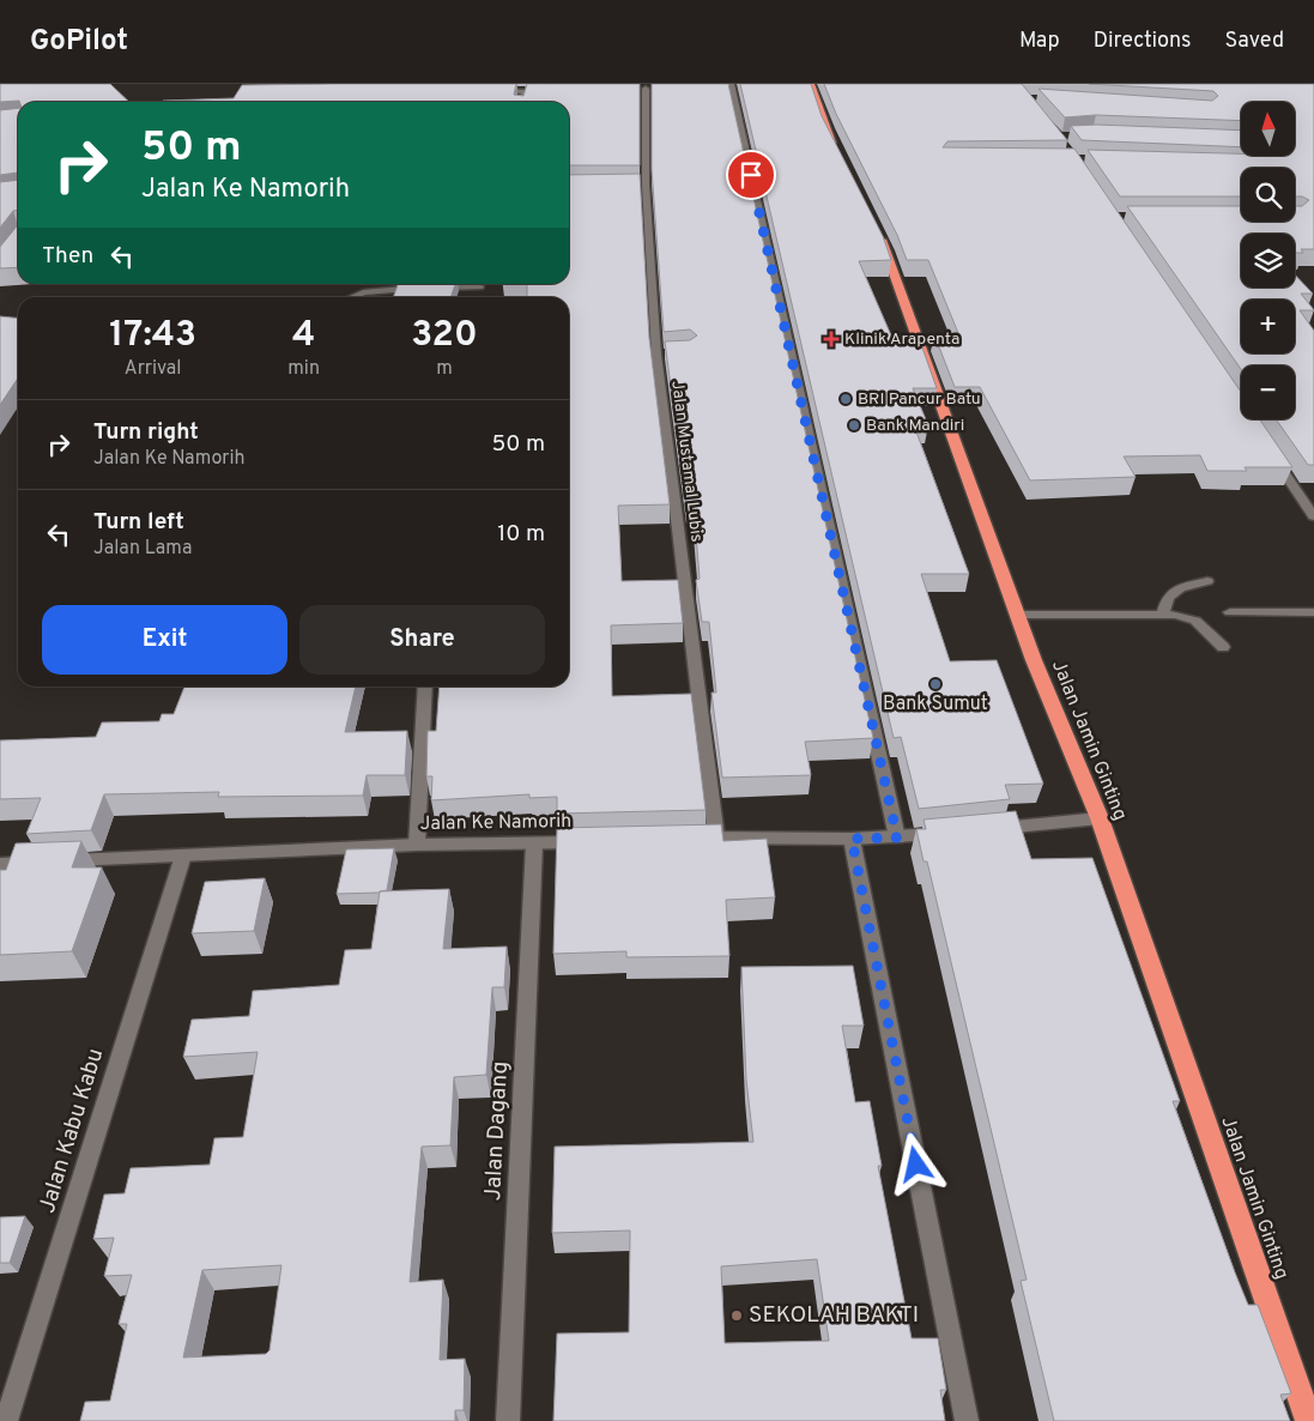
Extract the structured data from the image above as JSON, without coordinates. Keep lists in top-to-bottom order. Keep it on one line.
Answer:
{"streets":{"highway":["Jalan Jamin Ginting"],"street":["Jalan Mustamal Lubis","Jalan Ke Namorih","Jalan Kabu Kabu","Jalan Dagang"]},"crossings":[["Jalan Ke Namorih","Jalan Kabu Kabu"],["Jalan Ke Namorih","Jalan Dagang"]],"places":{"health":["Klinik Arapenta"],"other":["BRI Pancur Batu","Bank Mandiri","Bank Sumut","SEKOLAH BAKTI"]},"north":"top","page":{"header":"GoPilot","nav":["Map","Directions","Saved"],"map_buttons":["+","−"],"turn":["50 m","Jalan Ke Namorih"],"then":"Then","eta":["17:43","Arrival","4","min","320","m"],"list":[{"name":"Turn right","note":"Jalan Ke Namorih","value":"50 m"},{"name":"Turn left","note":"Jalan Lama","value":"10 m"}],"buttons":["Exit","Share"]}}
